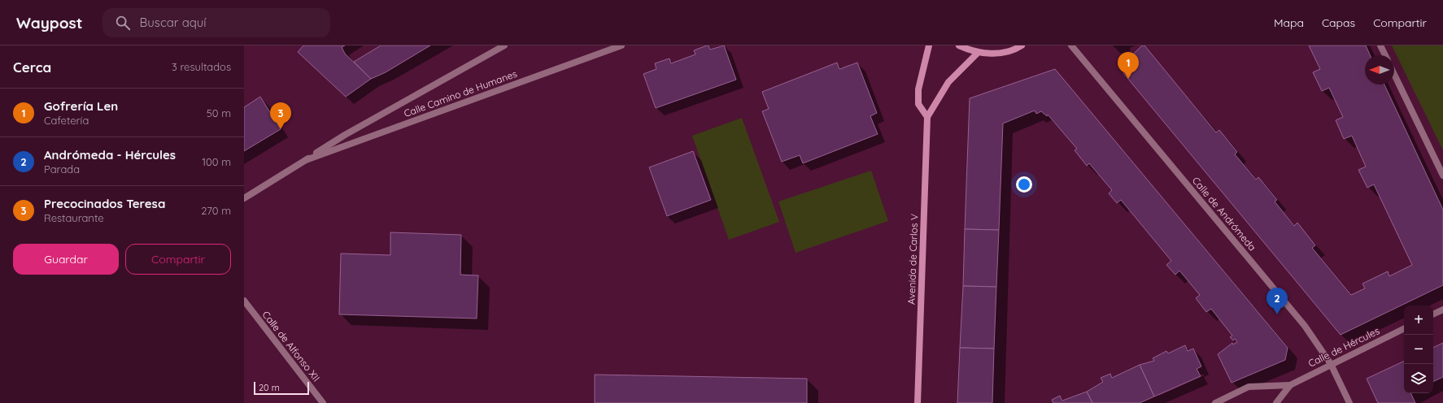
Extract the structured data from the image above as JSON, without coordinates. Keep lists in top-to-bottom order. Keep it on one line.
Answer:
{"streets":{"street":["Calle Camino de Humanes","Calle de Andrómeda","Avenida de Carlos V","Calle de Alfonso XII","Calle de Hércules"]},"crossings":[["Calle de Andrómeda","Calle de Hércules"]],"scale_bar":"20 m","north":"left","page":{"header":"Waypost","search":"Buscar aquí","nav":["Mapa","Capas","Compartir"],"heading":["Cerca","3 resultados"],"pins":["1","3","2"],"list":[{"mark":"1","name":"Gofrería Len","note":"Cafetería","value":"50 m"},{"mark":"2","name":"Andrómeda - Hércules","note":"Parada","value":"100 m"},{"mark":"3","name":"Precocinados Teresa","note":"Restaurante","value":"270 m"}],"buttons":["Guardar","Compartir"],"map_buttons":["+","−"],"scale":"20 m"}}
